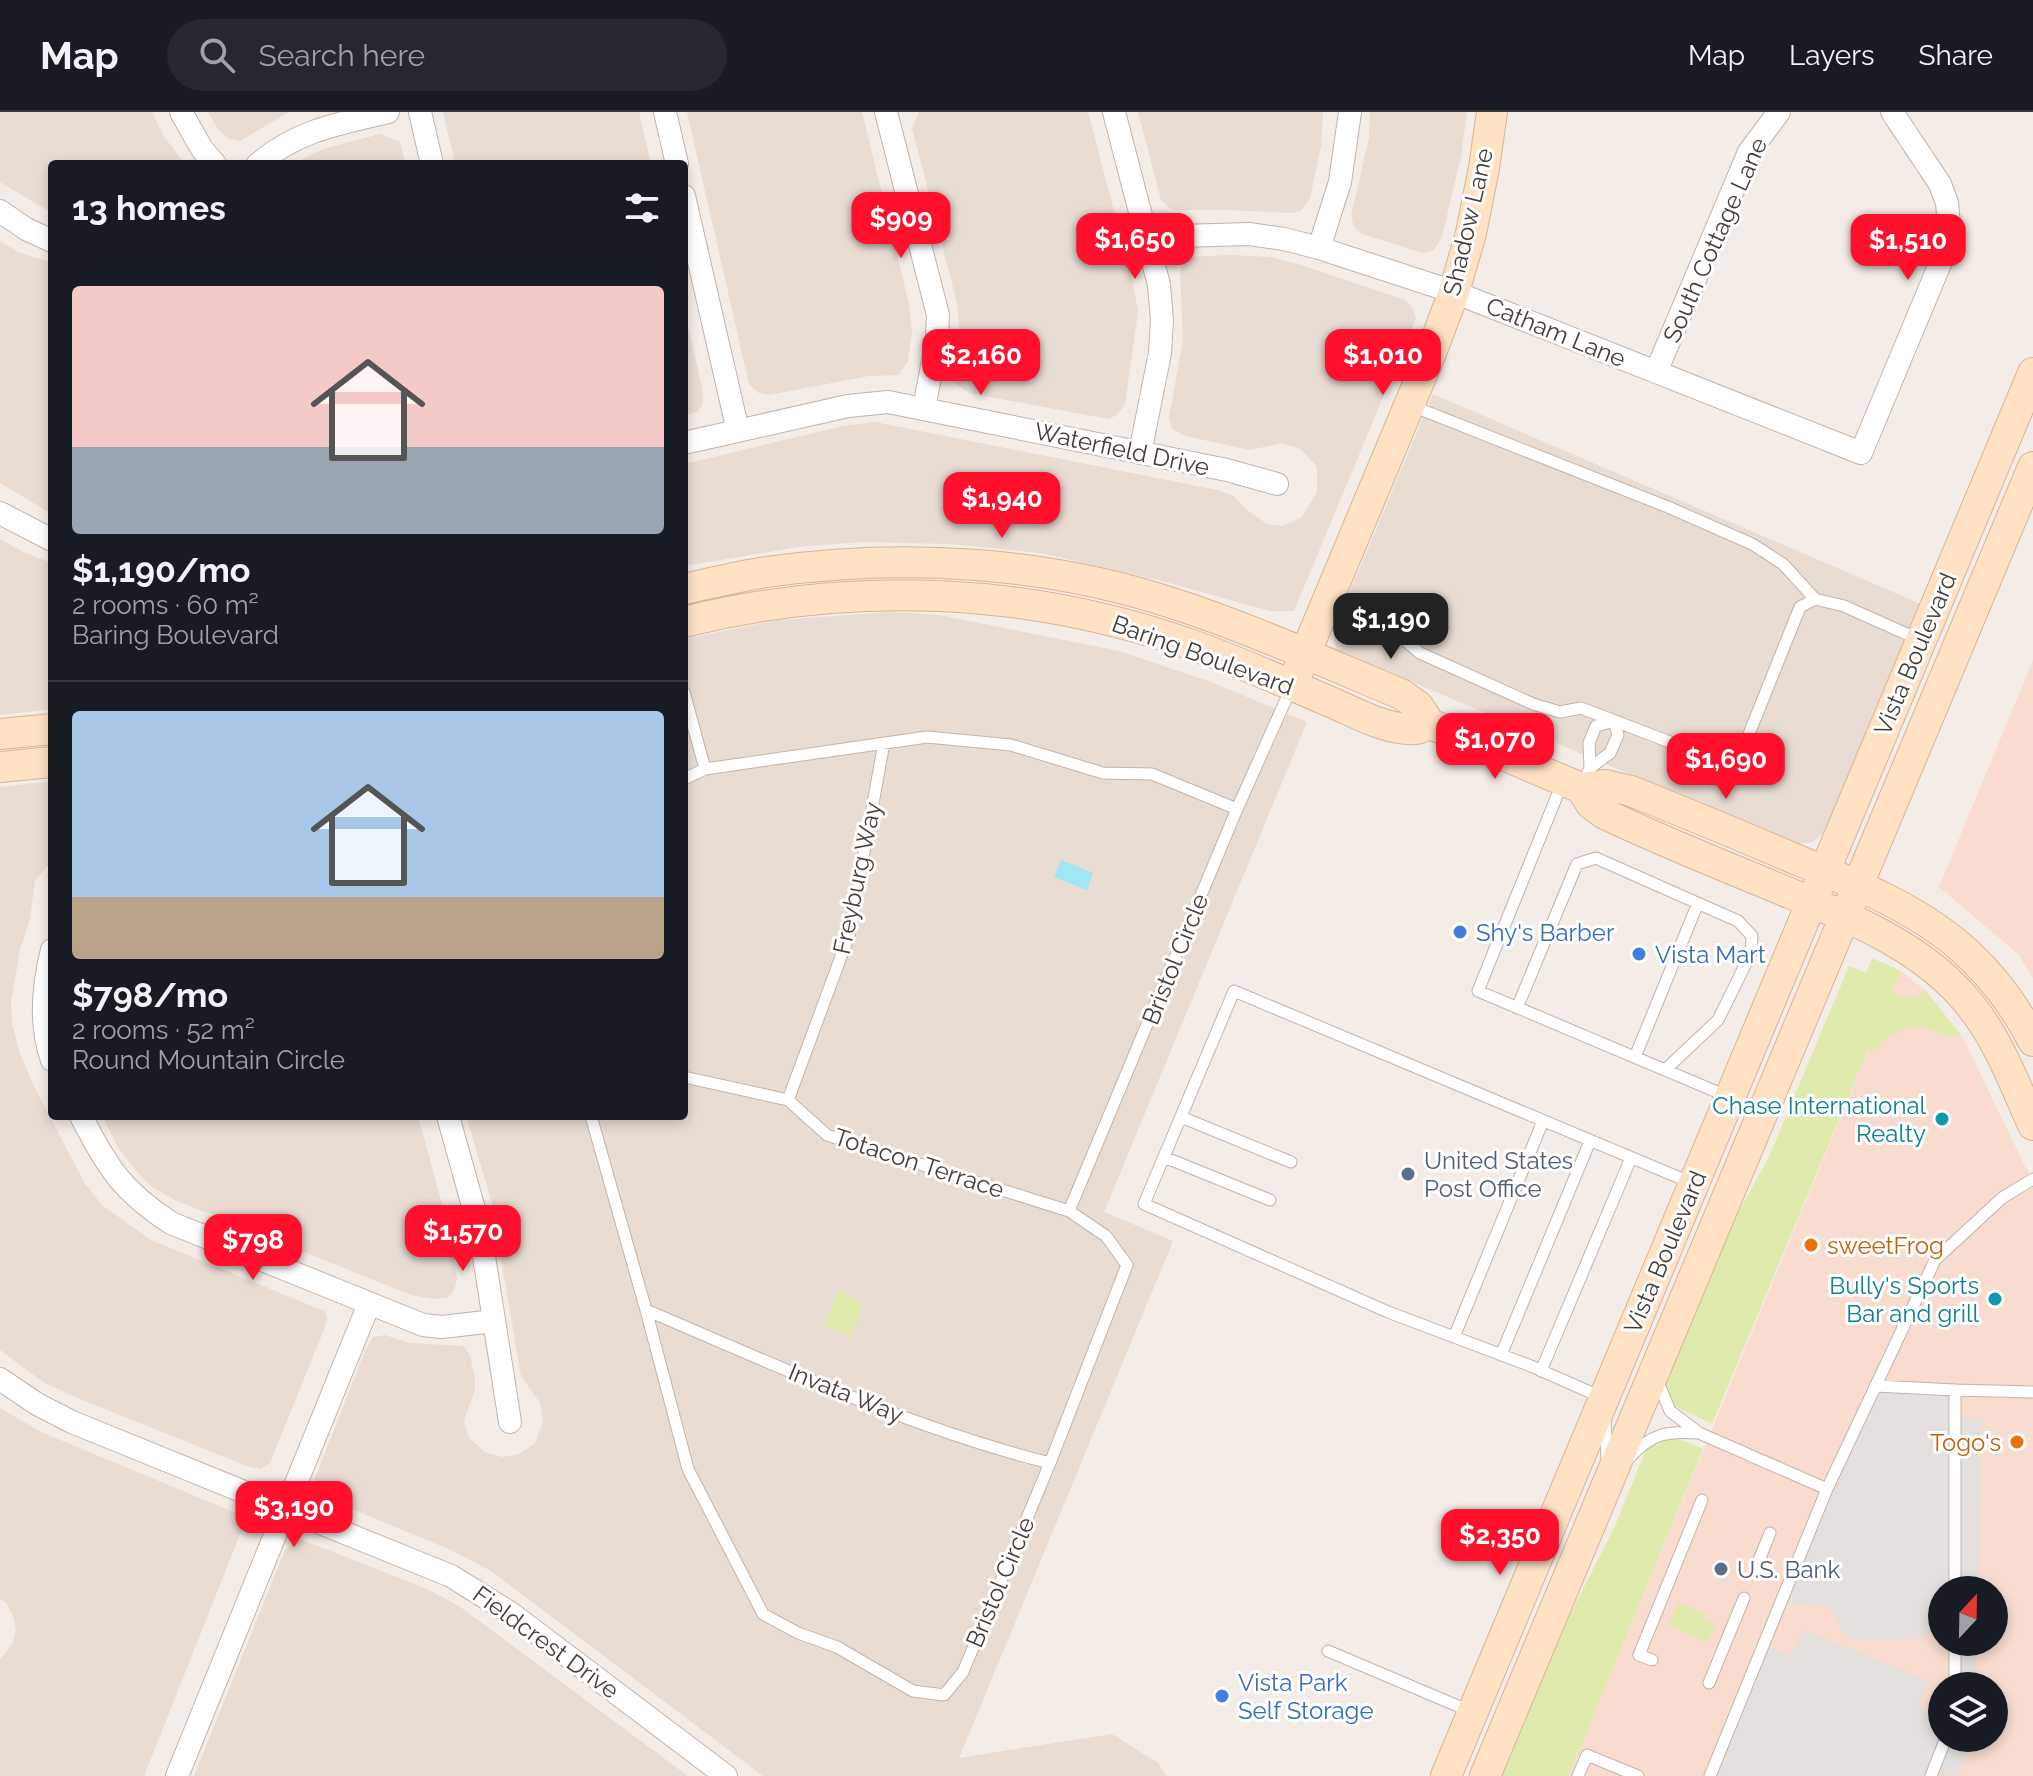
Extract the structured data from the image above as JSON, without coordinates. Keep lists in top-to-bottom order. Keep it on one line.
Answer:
{"streets":{"main road":["Shadow Lane","Vista Boulevard","Baring Boulevard"],"street":["South Cottage Lane","Catham Lane","Waterfield Drive","Fieldcrest Drive"],"lane":["Freyburg Way","Bristol Circle","Totacon Terrace","Invata Way"]},"crossings":[["Shadow Lane","Catham Lane"],["Shadow Lane","Baring Boulevard"],["Shadow Lane","Bristol Circle"],["South Cottage Lane","Catham Lane"],["Vista Boulevard","Baring Boulevard"],["Baring Boulevard","Bristol Circle"],["Freyburg Way","Totacon Terrace"],["Bristol Circle","Totacon Terrace"],["Bristol Circle","Invata Way"]],"places":["Shy's Barber","Vista Mart","Chase International Realty","United States Post Office","sweetFrog","Bully's Sports Bar and grill","Togo's","U.S. Bank","Vista Park Self Storage"],"north":"top","page":{"header":"Map","search":"Search here","nav":["Map","Layers","Share"],"heading":"13 homes","price":["$909","$1,650","$1,510","$2,160","$1,010","$1,940","$1,190","$1,070","$1,690","$1,570","$798","$3,190","$2,350"],"list":[{"name":"$1,190/mo","note":"2 rooms · 60 m² · Baring Boulevard"},{"name":"$798/mo","note":"2 rooms · 52 m² · Round Mountain Circle"}]}}
